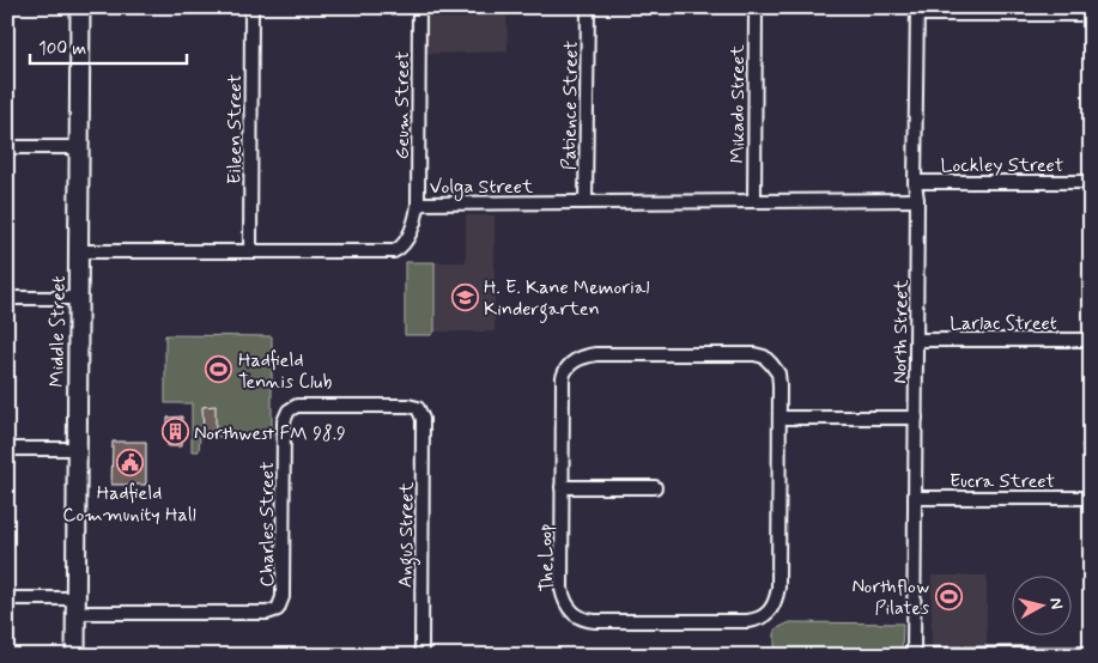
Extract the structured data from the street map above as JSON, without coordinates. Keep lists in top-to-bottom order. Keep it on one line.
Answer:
{"streets":{"street":["Mikado Street","Geum Street","Patience Street","Eileen Street","Lockley Street","Volga Street","Larlac Street","Middle Street","North Street","Eucra Street","Charles Street","Angus Street","The Loop"]},"crossings":[["Mikado Street","Volga Street"],["Geum Street","Volga Street"],["Patience Street","Volga Street"],["Eileen Street","Volga Street"],["Lockley Street","North Street"],["Volga Street","Middle Street"],["Volga Street","North Street"],["Larlac Street","North Street"],["Middle Street","Charles Street"],["North Street","Eucra Street"],["Charles Street","Angus Street"]],"places":{"school or university":["H. E. Kane Memorial Kindergarten"],"sports":["Hadfield Tennis Club","Northflow Pilates"],"building":["Northwest FM 98.9"],"public building":["Hadfield Community Hall"]},"scale_bar":"100 m","north":"right"}
